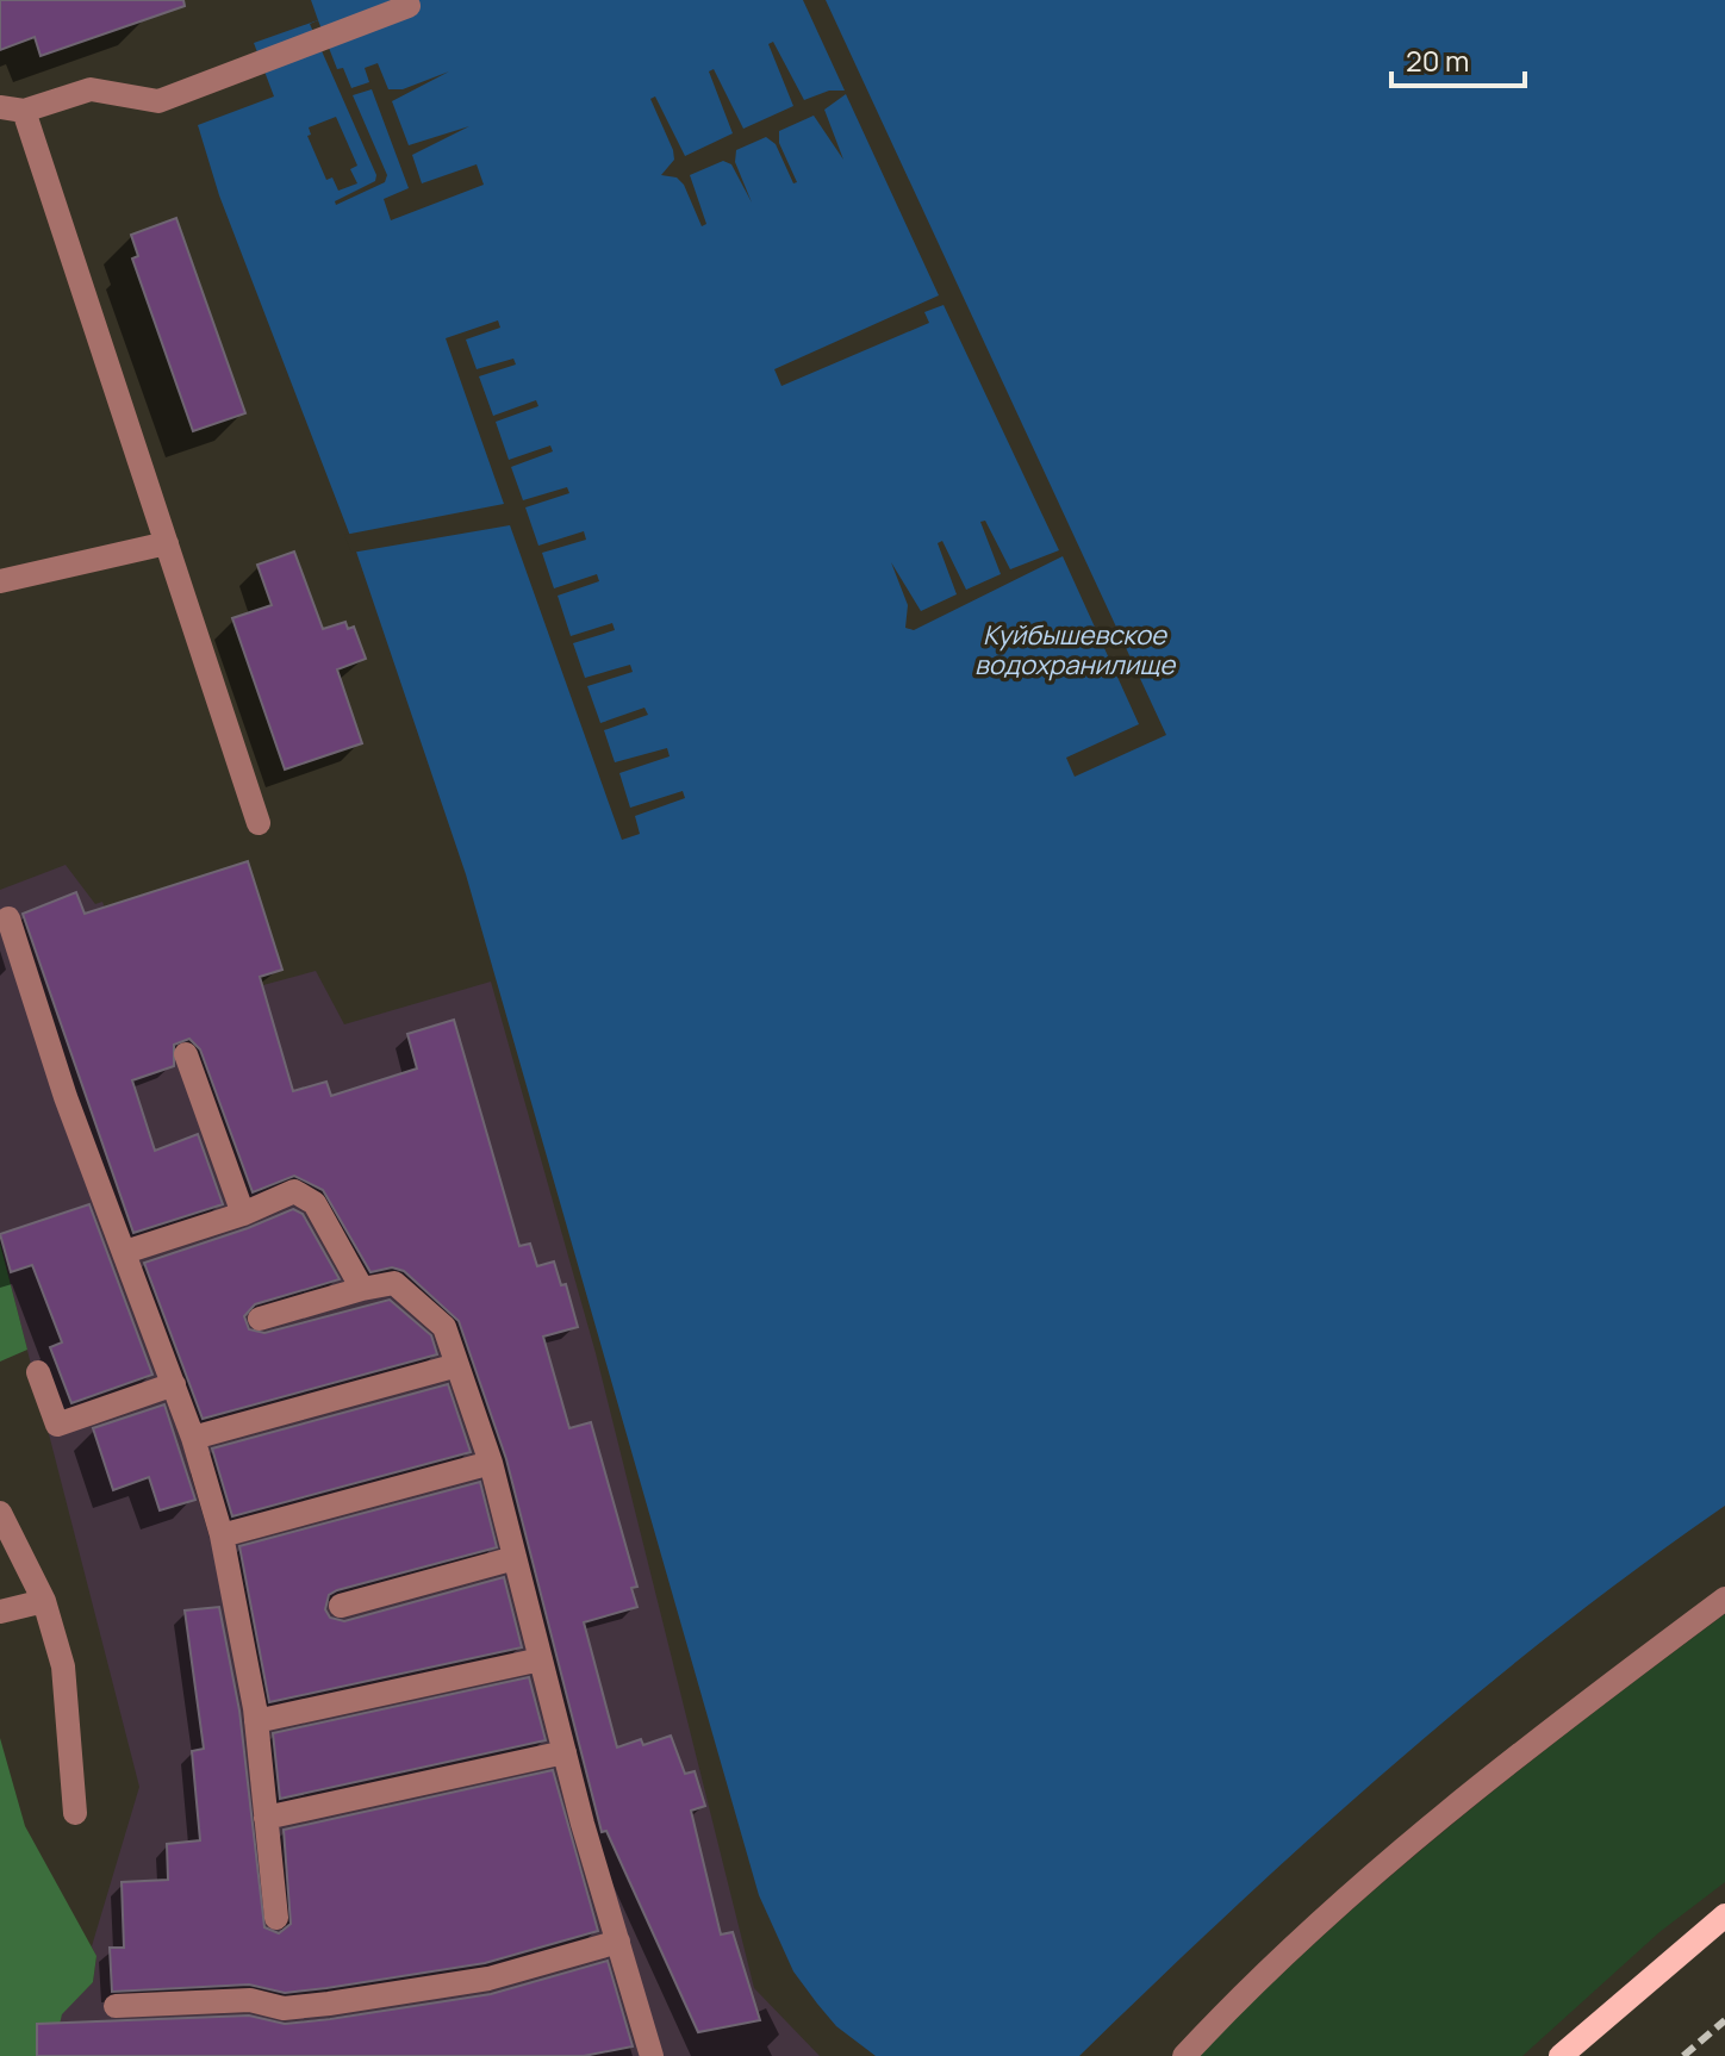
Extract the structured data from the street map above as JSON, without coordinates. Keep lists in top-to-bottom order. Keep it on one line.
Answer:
{"water":["Куйбышевское водохранилище"],"scale_bar":"20 m"}
